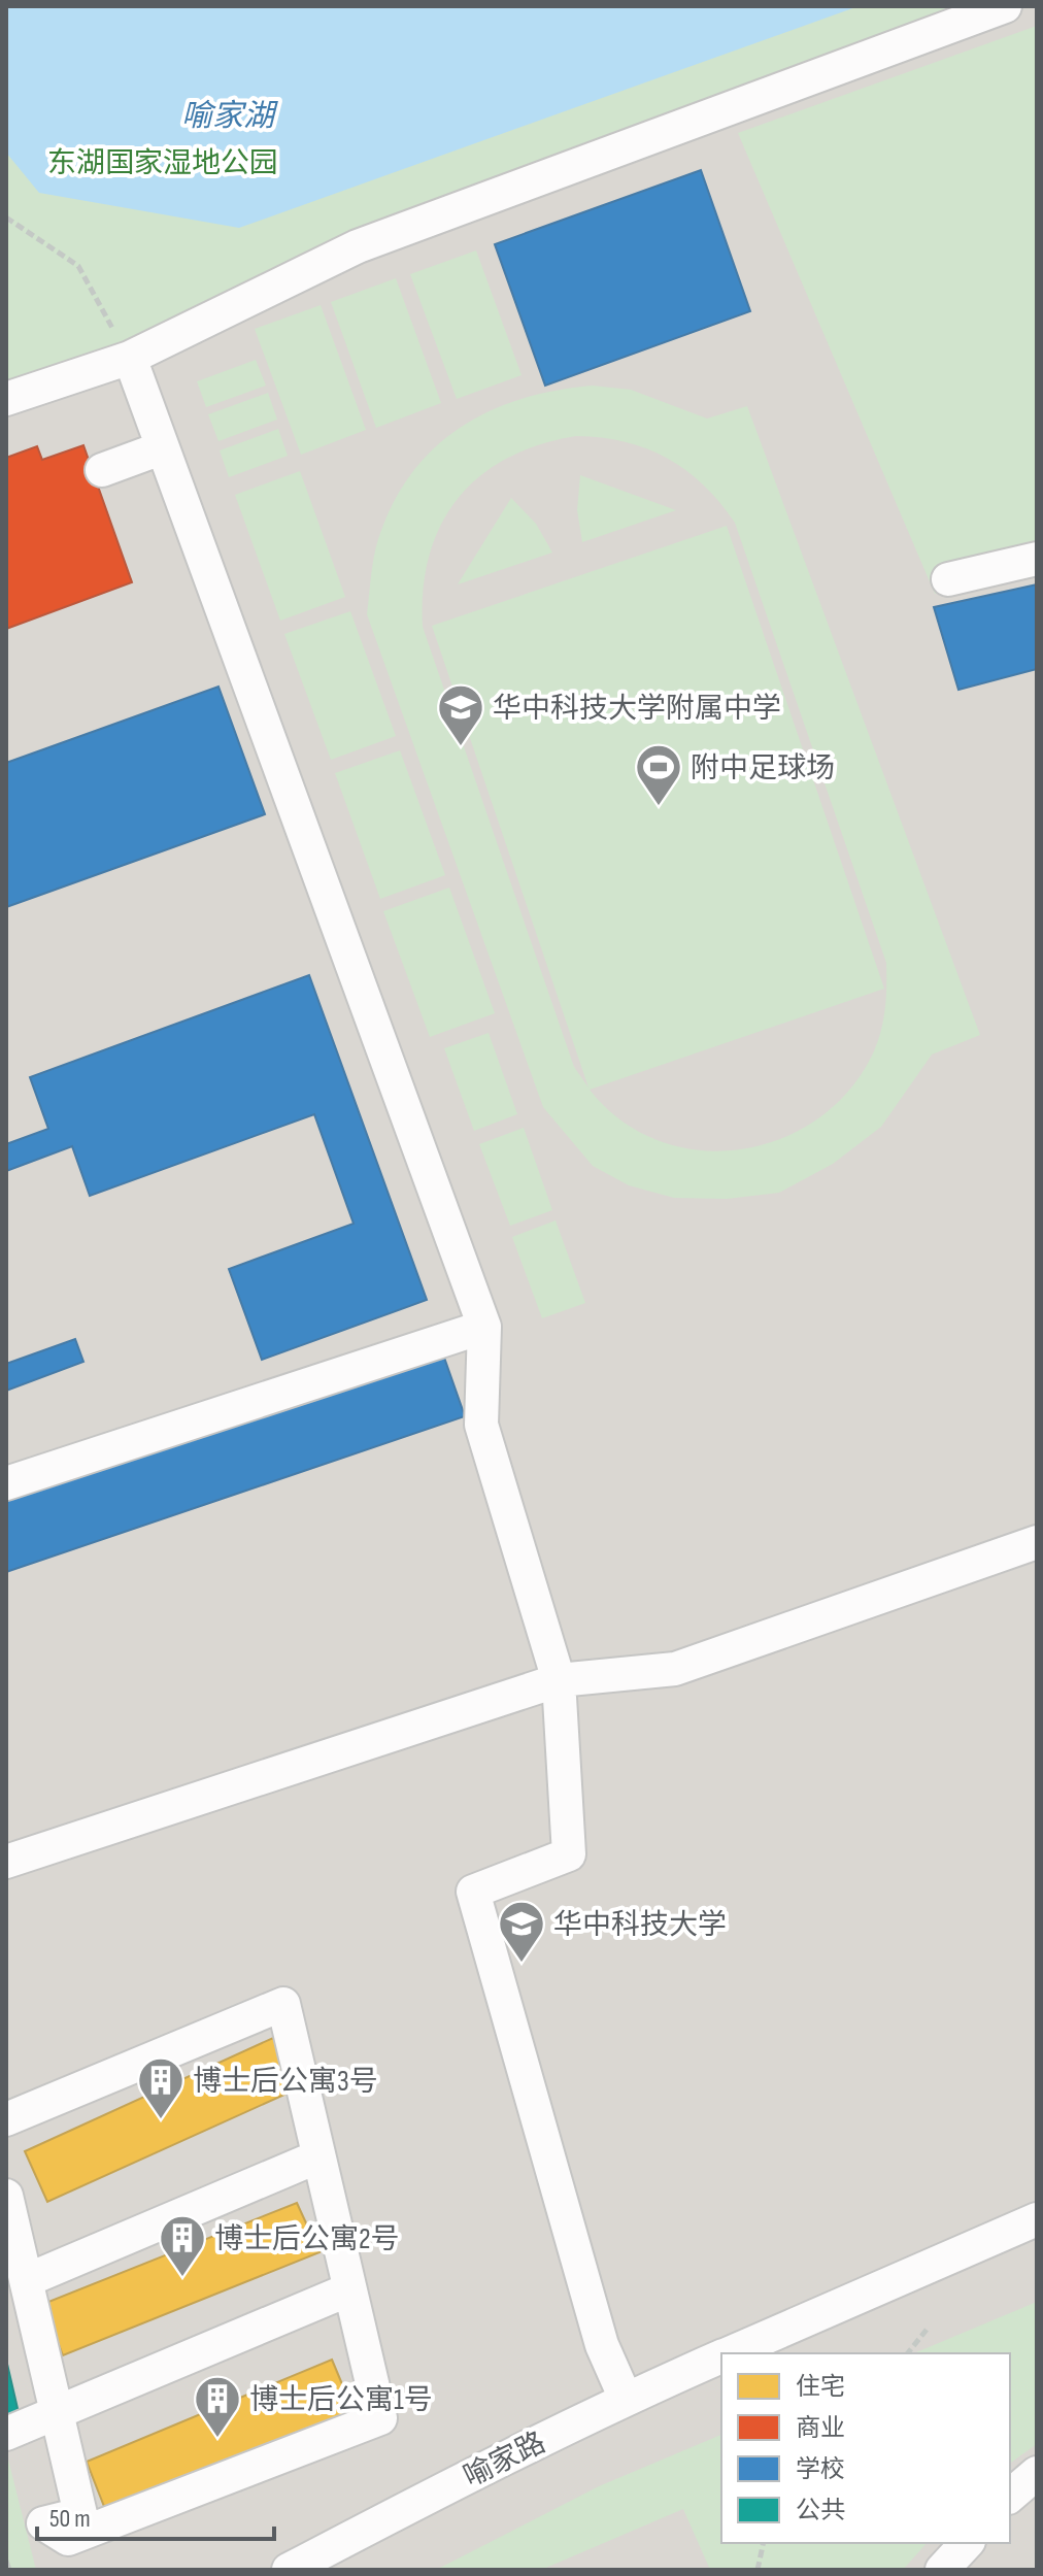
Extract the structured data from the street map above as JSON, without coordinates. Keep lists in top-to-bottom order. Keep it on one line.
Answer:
{"streets":{"street":["喻家路"]},"water":["喻家湖"],"parks":["东湖国家湿地公园"],"places":{"school or university":["华中科技大学附属中学","华中科技大学"],"sports":["附中足球场"],"building":["博士后公寓3号","博士后公寓2号","博士后公寓1号"]},"legend":["住宅","商业","学校","公共"],"scale_bar":"50 m"}
